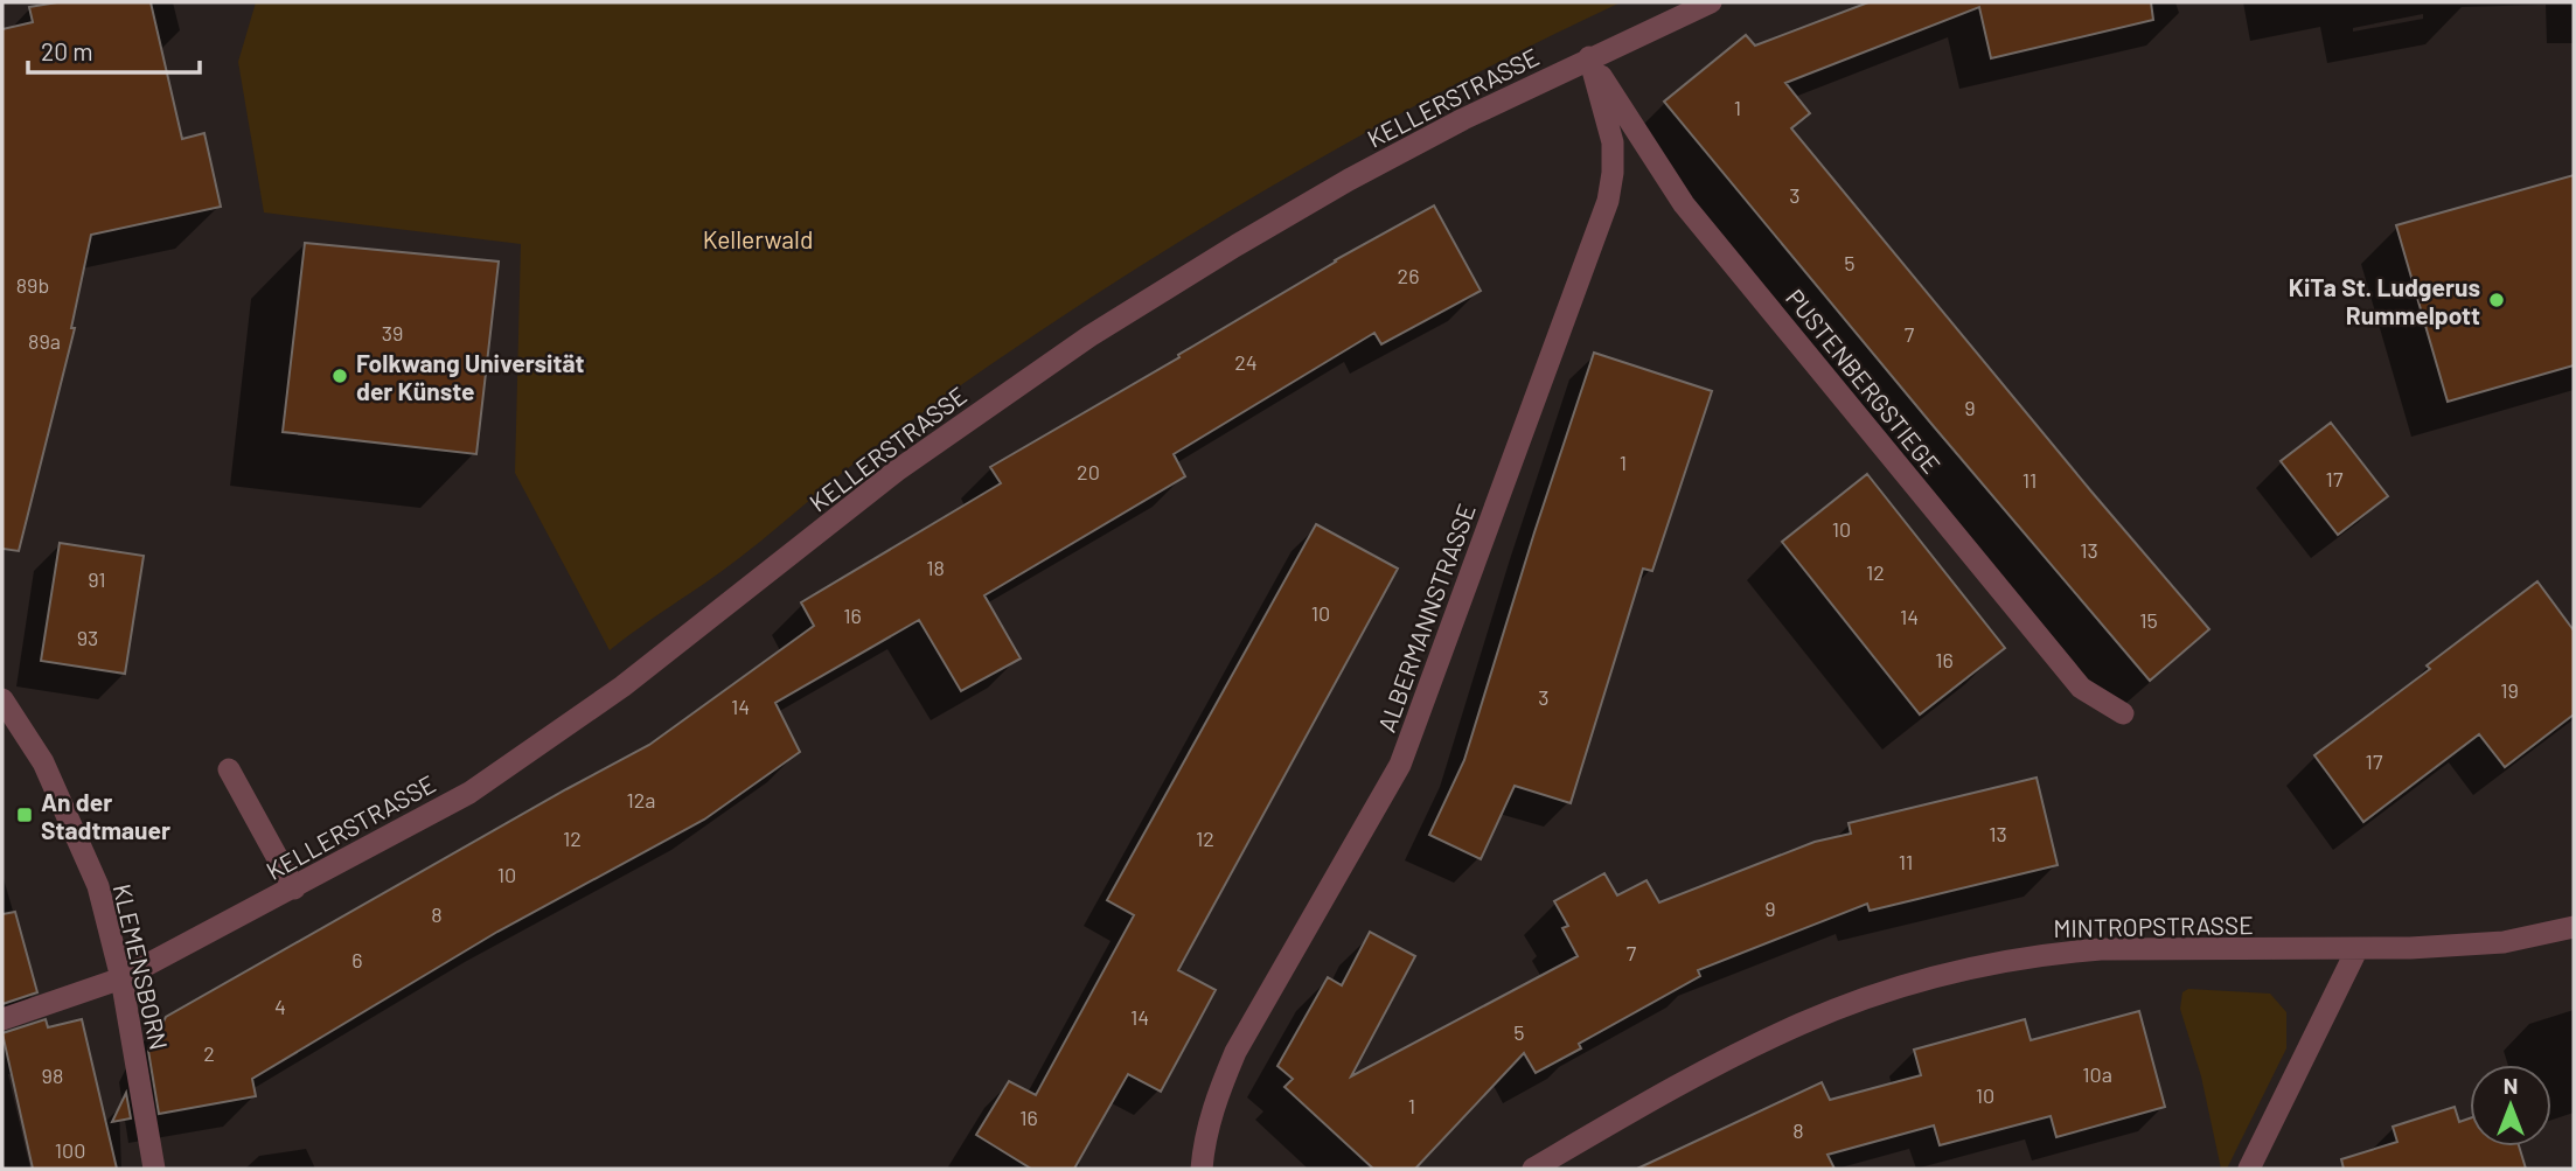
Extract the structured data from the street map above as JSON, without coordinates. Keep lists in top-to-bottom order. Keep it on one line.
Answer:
{"streets":{"street":["KELLERSTRASSE","PUSTENBERGSTIEGE","ALBERMANNSTRASSE","MINTROPSTRASSE","KLEMENSBORN"]},"crossings":[["KELLERSTRASSE","PUSTENBERGSTIEGE"],["KELLERSTRASSE","ALBERMANNSTRASSE"],["KELLERSTRASSE","KLEMENSBORN"],["PUSTENBERGSTIEGE","ALBERMANNSTRASSE"]],"parks":["Kellerwald"],"places":{"other":["KiTa St. Ludgerus Rummelpott","Folkwang Universität der Künste"],"transit":["An der Stadtmauer"]},"house_numbers":["1","3","5","26","89b","39","7","89a","24","9","1","20","17","11","10","13","18","12","91","10","16","14","15","93","16","19","3","14","17","12a","13","12","12","11","10","9","8","7","6","4","14","5","2","10a","98","10","1","16","8","100"],"scale_bar":"20 m","north":"top"}
